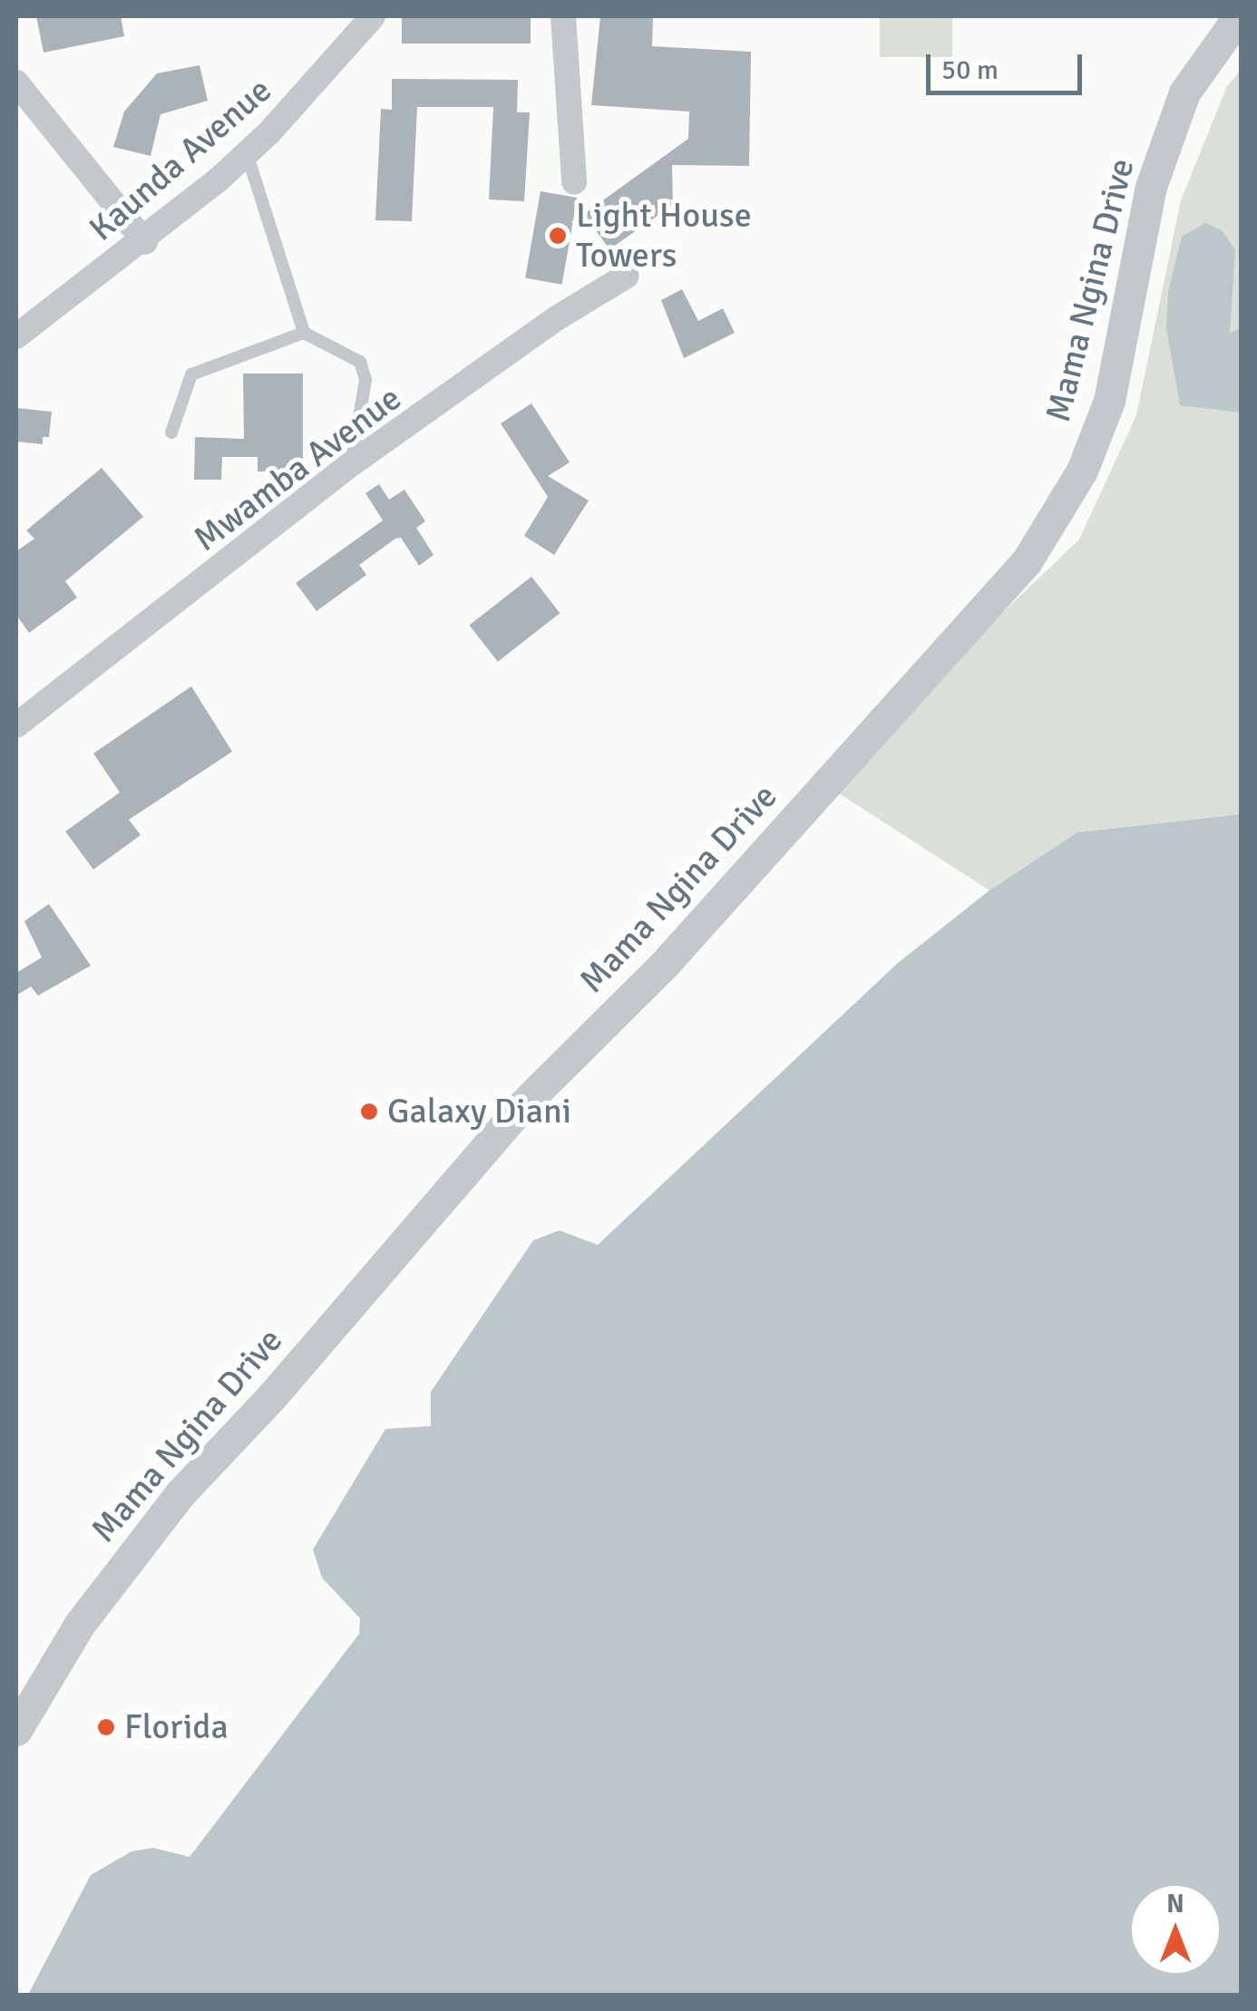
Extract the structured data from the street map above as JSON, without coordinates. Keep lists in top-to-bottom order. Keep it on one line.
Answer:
{"streets":{"street":["Kaunda Avenue","Mama Ngina Drive","Mwamba Avenue"]},"places":["Light House Towers","Galaxy Diani","Florida"],"scale_bar":"50 m","north":"top"}
